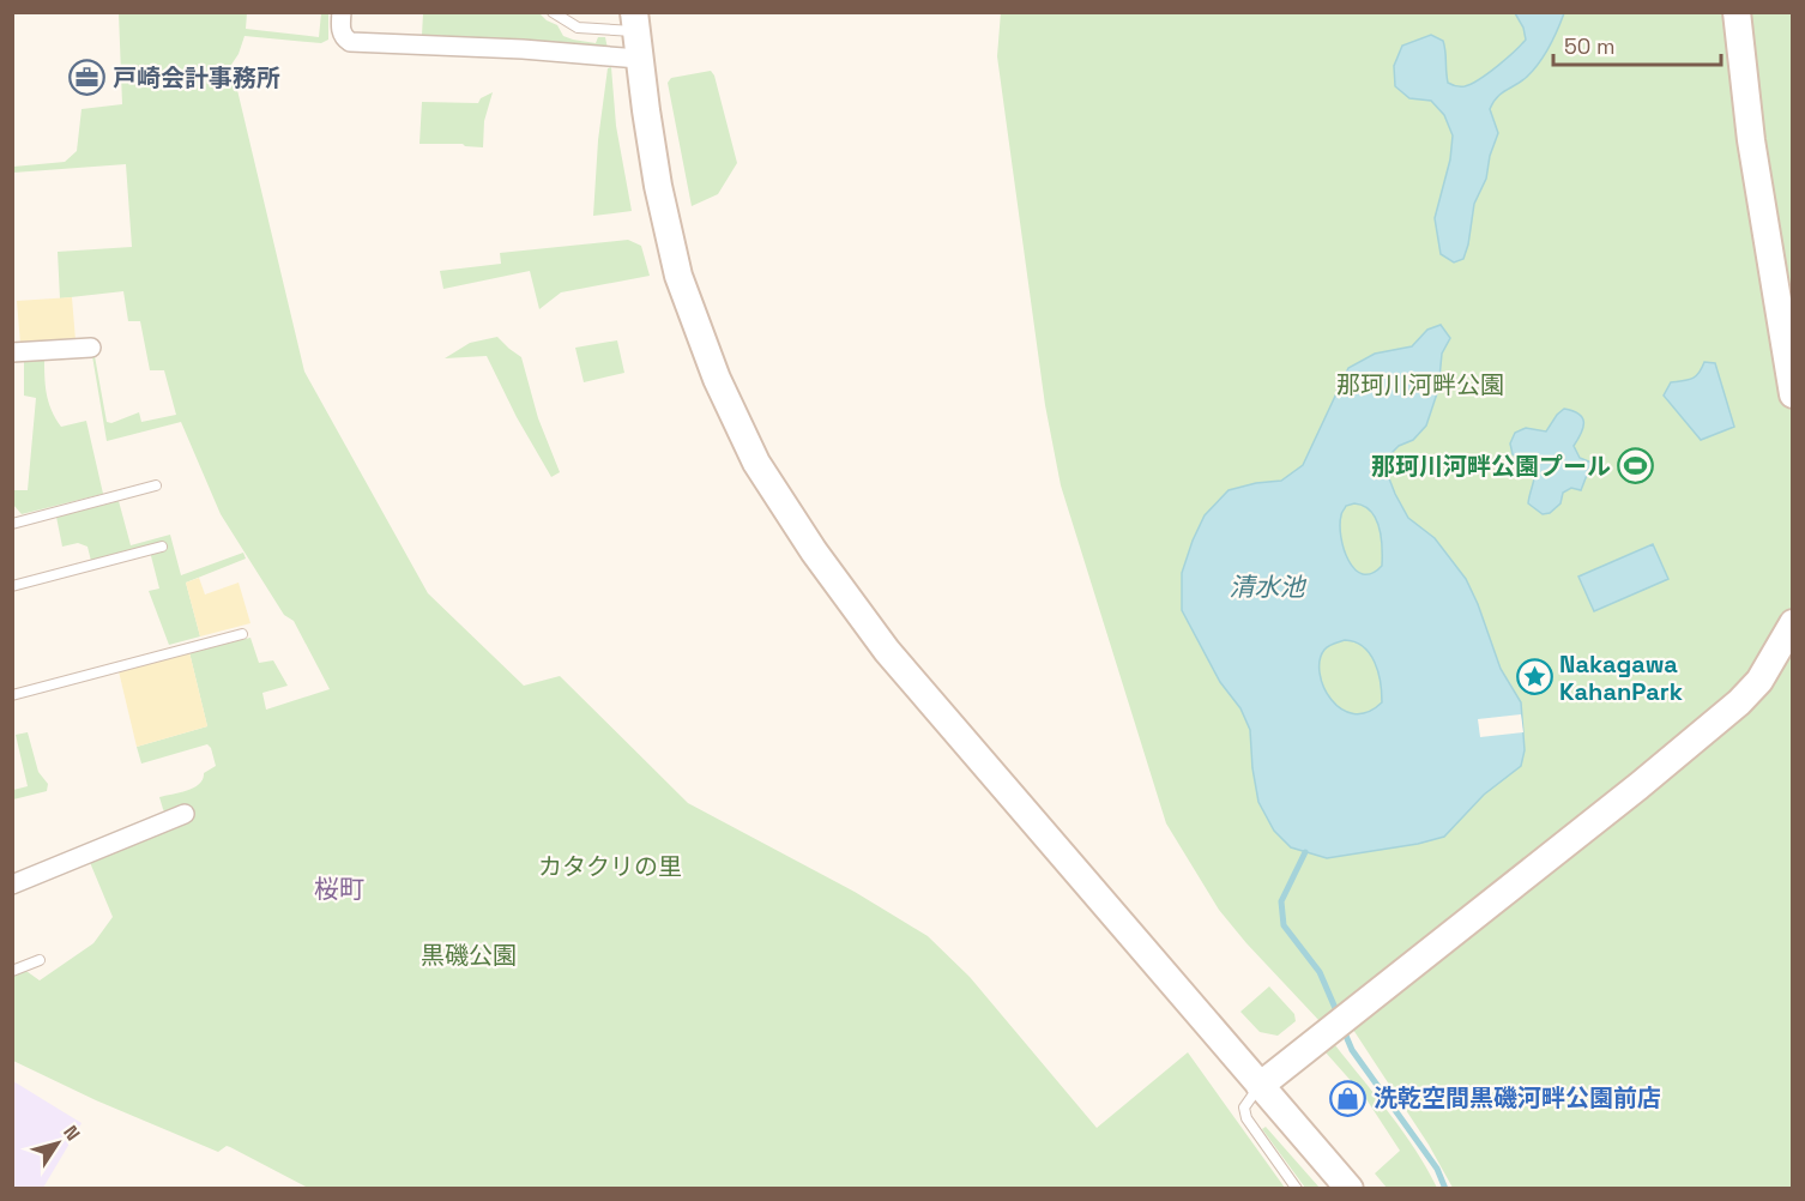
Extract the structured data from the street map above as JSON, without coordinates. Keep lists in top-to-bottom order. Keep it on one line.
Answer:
{"districts":["桜町"],"water":["清水池"],"parks":["那珂川河畔公園","カタクリの里","黒磯公園"],"places":{"office":["戸崎会計事務所"],"sports":["那珂川河畔公園プール"],"place":["Nakagawa KahanPark"],"shop":["洗乾空間黒磯河畔公園前店"]},"scale_bar":"50 m","north":"top right"}
